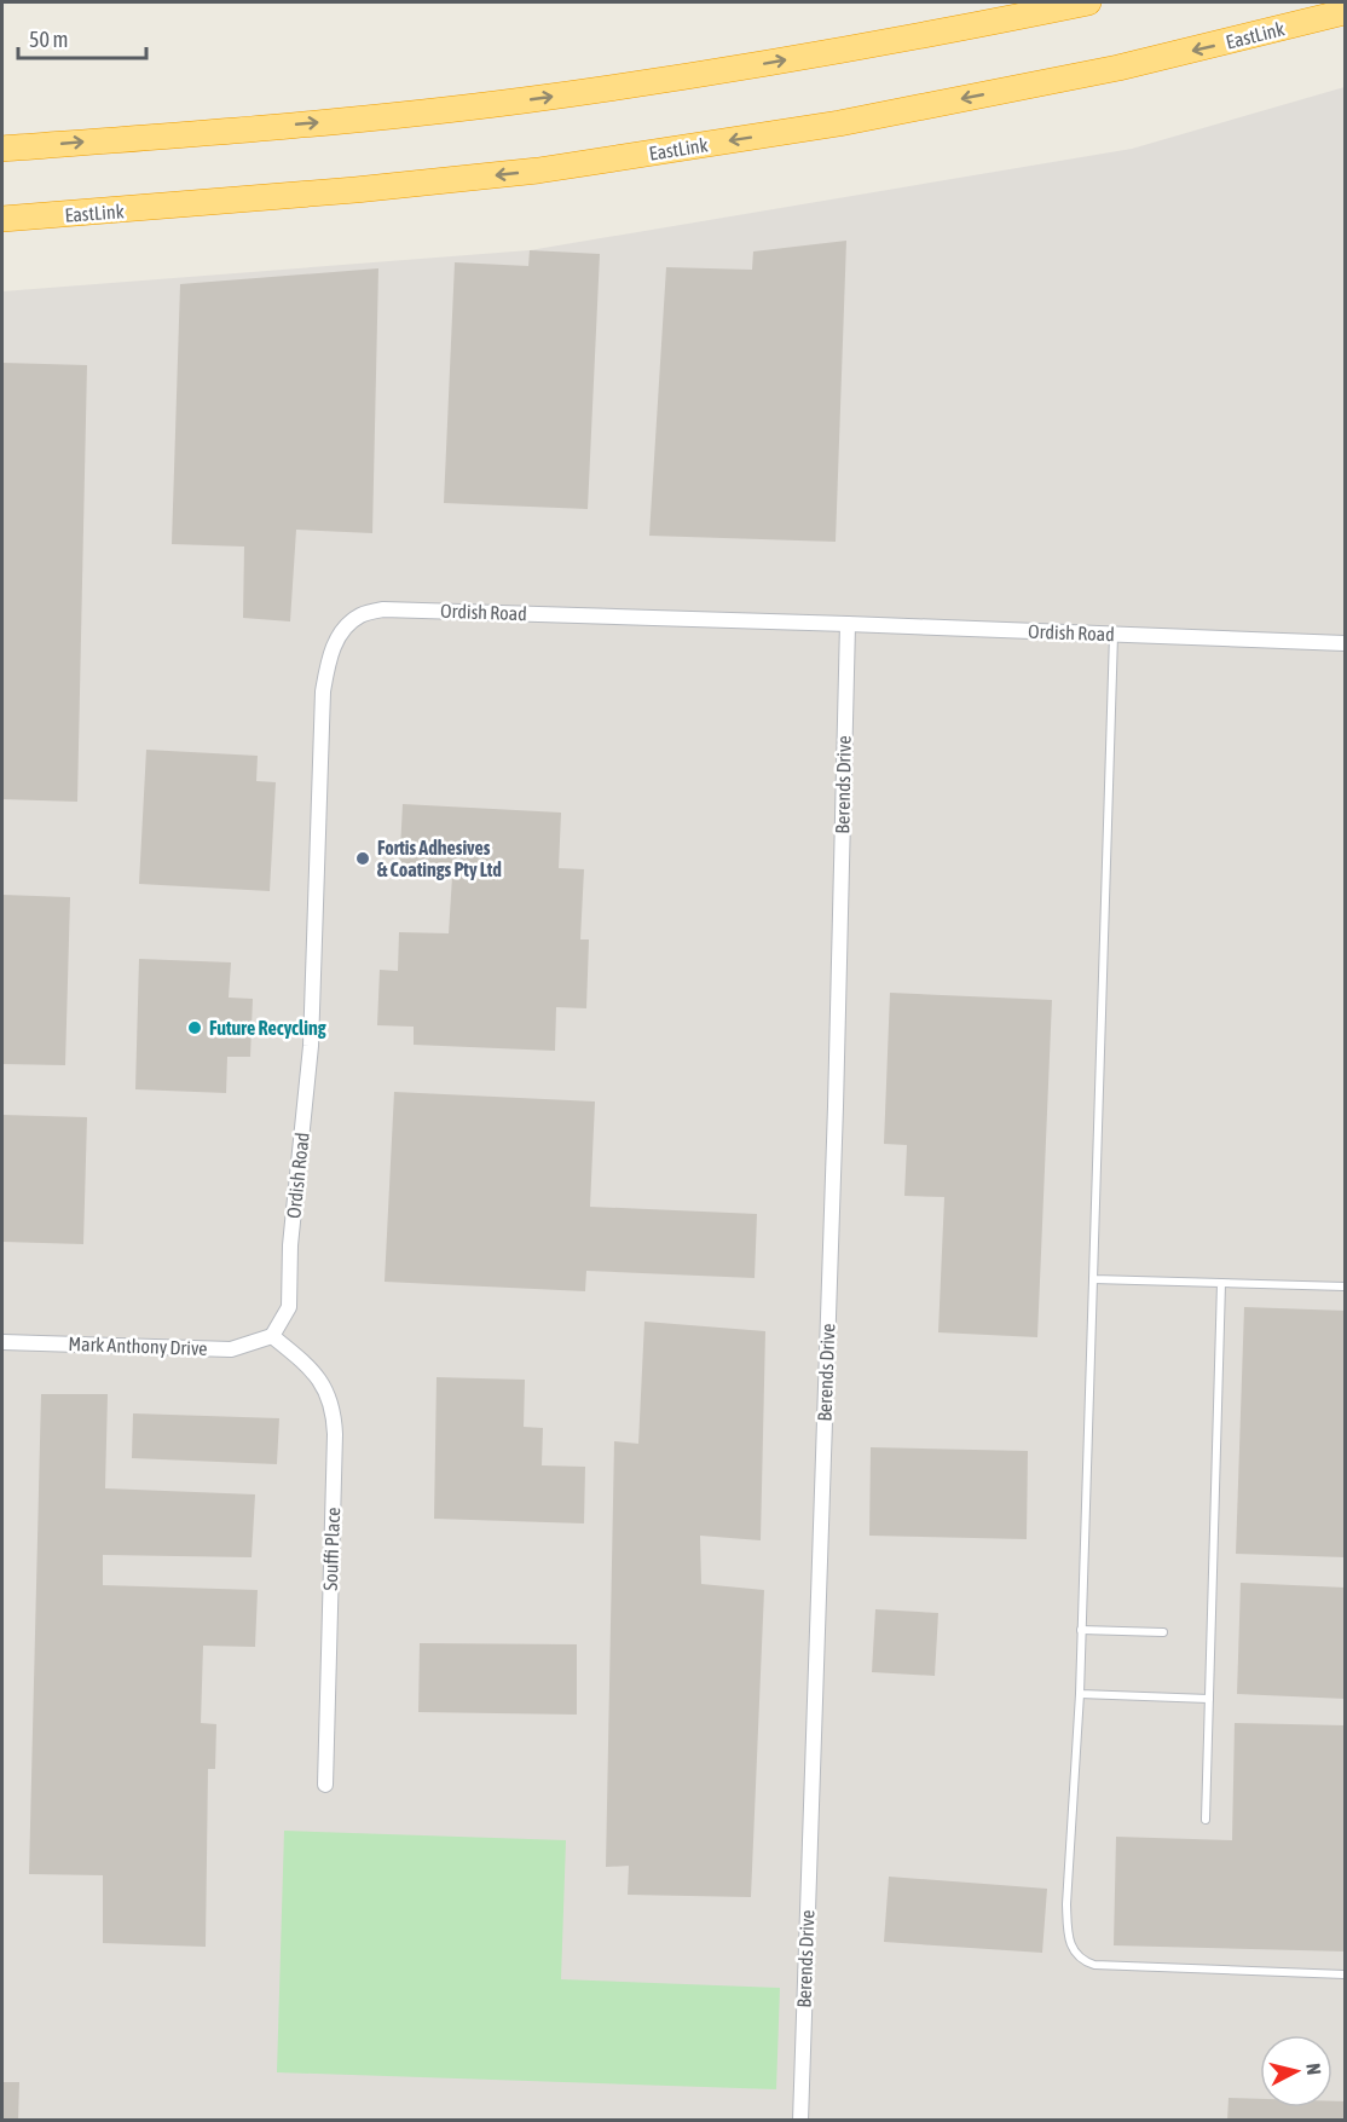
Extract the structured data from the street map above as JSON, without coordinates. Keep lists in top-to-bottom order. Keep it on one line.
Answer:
{"streets":{"highway":["EastLink"],"street":["Ordish Road","Berends Drive","Mark Anthony Drive","Souffi Place"]},"crossings":[["Ordish Road","Berends Drive"],["Ordish Road","Mark Anthony Drive"],["Ordish Road","Souffi Place"],["Mark Anthony Drive","Souffi Place"]],"places":["Fortis Adhesives & Coatings Pty Ltd","Future Recycling"],"scale_bar":"50 m","north":"right"}
